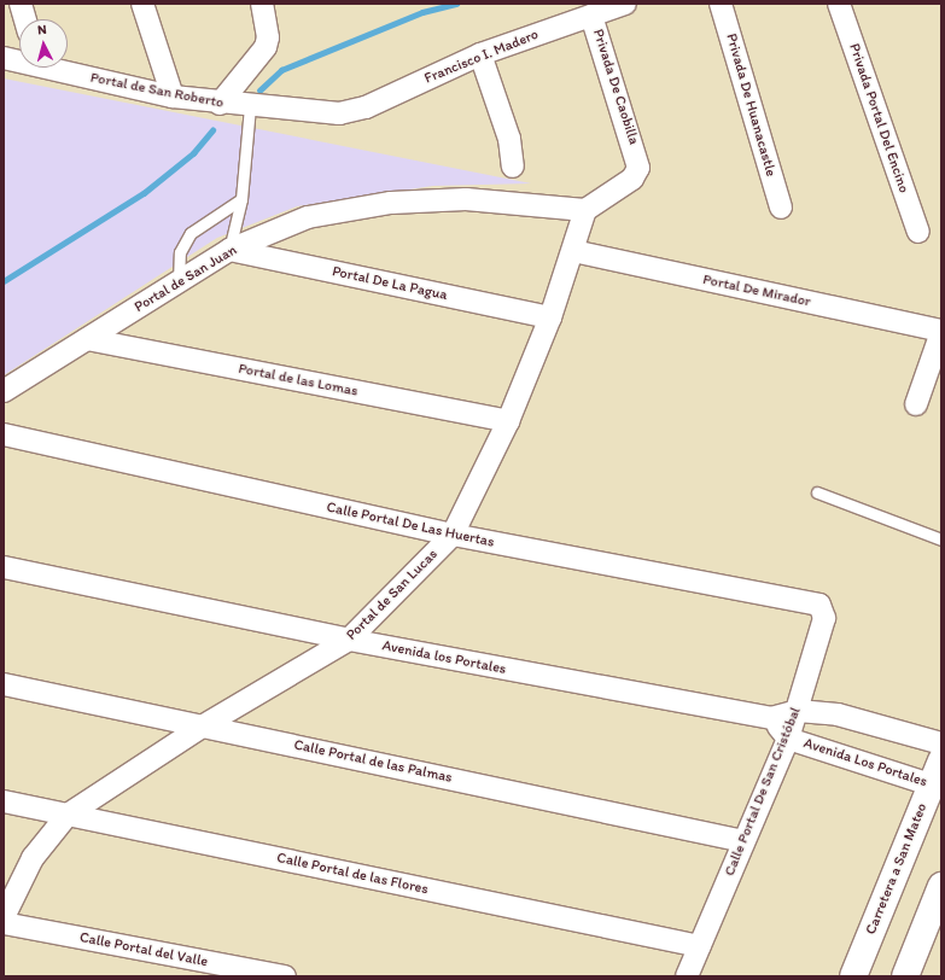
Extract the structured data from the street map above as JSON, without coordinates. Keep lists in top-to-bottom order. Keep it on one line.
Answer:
{"streets":{"main road":["Carretera a San Mateo"],"street":["Francisco I. Madero","Privada De Caobilla","Portal de San Roberto","Privada De Huanacastle","Privada Portal Del Encino","Portal de San Juan","Portal De La Pagua","Portal De Mirador","Portal de las Lomas","Calle Portal De Las Huertas","Portal de San Lucas","Avenida los Portales","Calle Portal de las Palmas","Avenida Los Portales","Calle Portal De San Cristóbal","Calle Portal de las Flores","Calle Portal del Valle"]},"crossings":[["Francisco I. Madero","Privada De Caobilla"],["Francisco I. Madero","Portal de San Roberto"],["Privada De Caobilla","Portal de San Juan"],["Privada De Caobilla","Portal de San Lucas"],["Portal de San Juan","Portal De La Pagua"],["Portal de San Juan","Portal de las Lomas"],["Portal de San Juan","Portal de San Lucas"],["Portal De La Pagua","Portal de San Lucas"],["Portal De Mirador","Portal de San Lucas"],["Portal de las Lomas","Portal de San Lucas"],["Calle Portal De Las Huertas","Portal de San Lucas"],["Calle Portal De Las Huertas","Calle Portal De San Cristóbal"],["Portal de San Lucas","Avenida los Portales"],["Portal de San Lucas","Calle Portal de las Palmas"],["Portal de San Lucas","Calle Portal de las Flores"],["Avenida los Portales","Avenida Los Portales"],["Calle Portal de las Palmas","Calle Portal De San Cristóbal"],["Avenida Los Portales","Calle Portal De San Cristóbal"],["Avenida Los Portales","Carretera a San Mateo"],["Calle Portal De San Cristóbal","Calle Portal de las Flores"]],"north":"top"}
